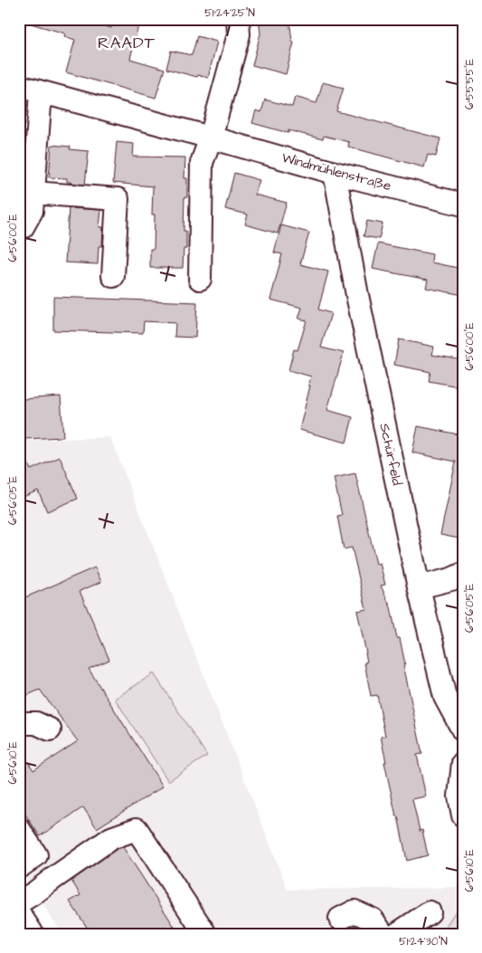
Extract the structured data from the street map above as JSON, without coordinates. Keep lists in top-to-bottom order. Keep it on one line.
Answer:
{"streets":{"street":["Windmühlenstraße","Schürfeld"]},"crossings":[["Windmühlenstraße","Schürfeld"]],"districts":["RAADT"],"coordinates":["51°24'25\"N","6°55'55\"E","6°56'00\"E","6°56'05\"E","6°56'10\"E","51°24'30\"N"]}
